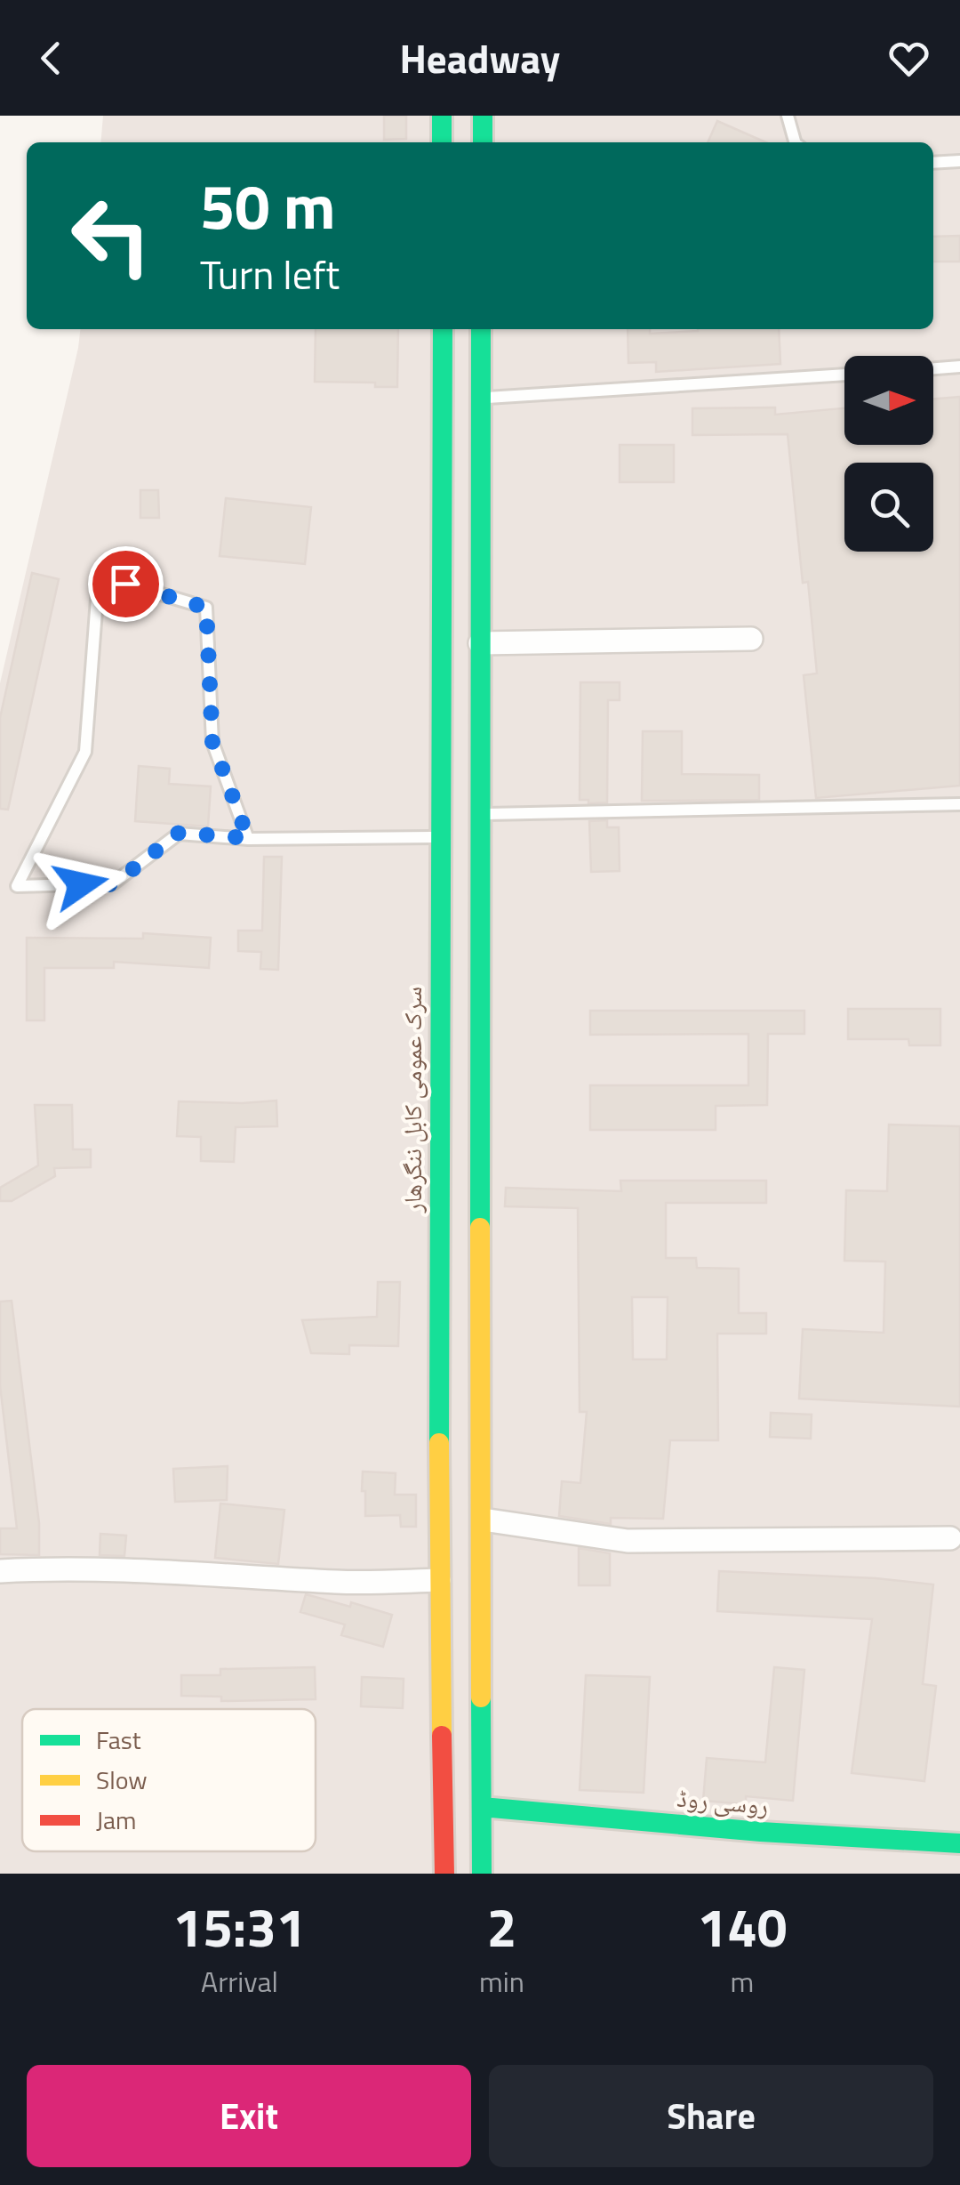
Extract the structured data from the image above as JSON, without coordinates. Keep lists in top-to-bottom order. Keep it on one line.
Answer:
{"streets":{"main road":["سرک عمومی کابل ننگرهار","روسی روڈ"]},"legend":["Fast","Slow","Jam"],"north":"right","page":{"header":"Headway","turn":["50 m","Turn left"],"eta":["15:31","Arrival","2","min","140","m"],"buttons":["Exit","Share"]}}
